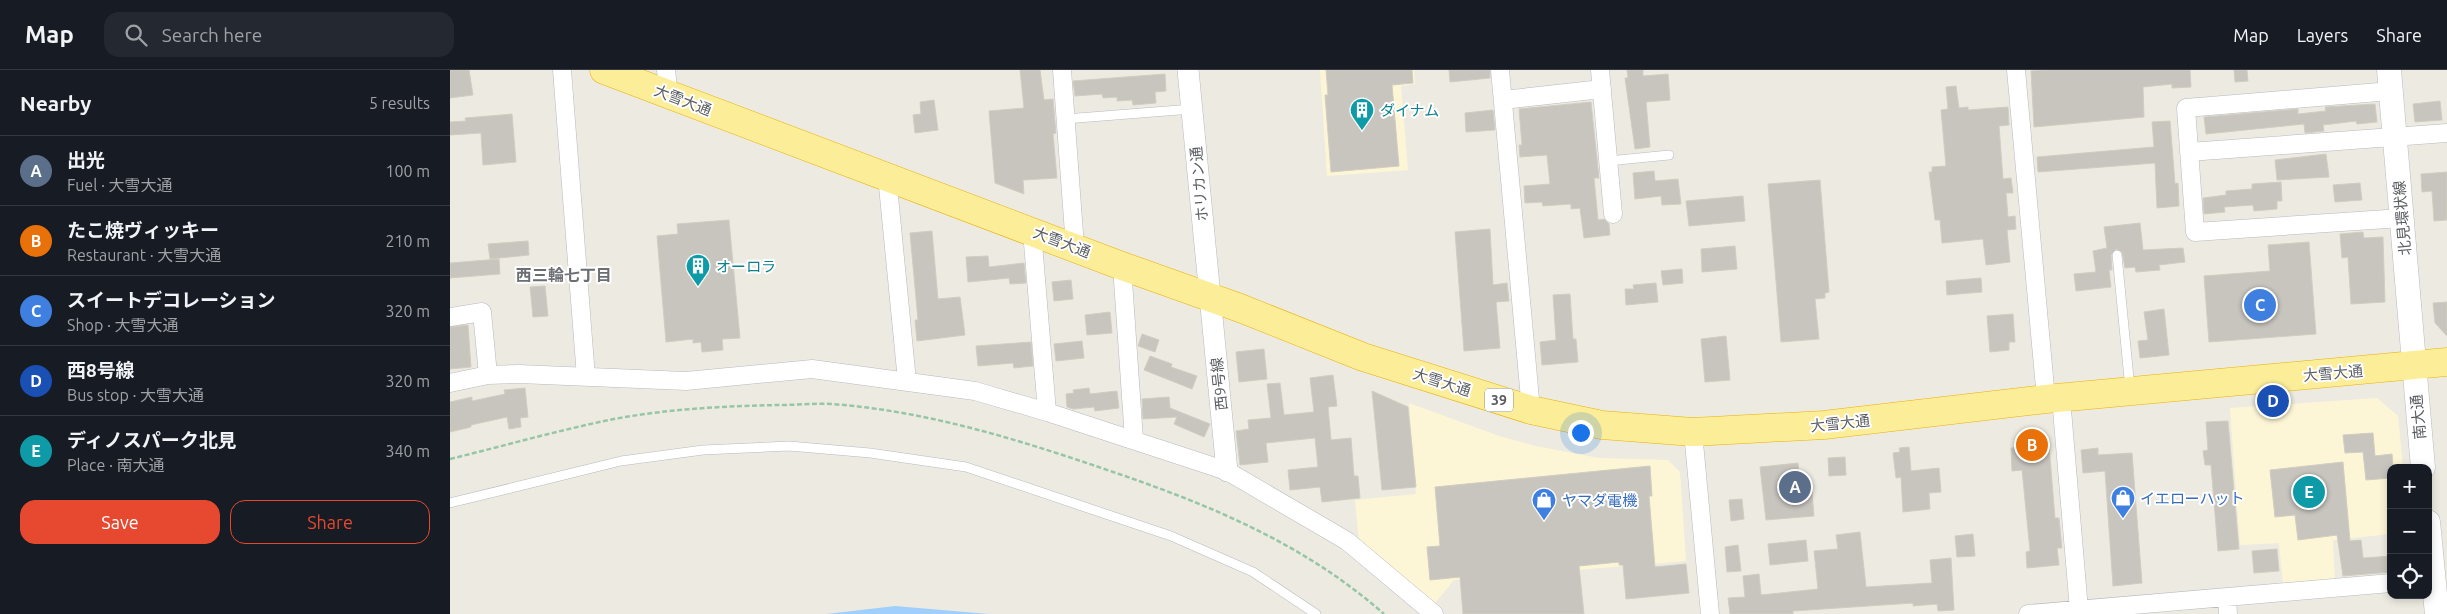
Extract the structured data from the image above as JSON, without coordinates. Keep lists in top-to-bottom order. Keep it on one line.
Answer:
{"streets":{"highway":["大雪大通","39"],"main road":["北見環状線","南大通"],"street":["ホリカン通","西9号線"]},"crossings":[["大雪大通","ホリカン通"],["大雪大通","北見環状線"],["大雪大通","西9号線"],["大雪大通","南大通"],["ホリカン通","西9号線"],["北見環状線","南大通"]],"districts":["西三輪七丁目"],"places":{"building":["ダイナム","オーロラ"],"shop":["イエローハット","ヤマダ電機"]},"page":{"header":"Map","search":"Search here","nav":["Map","Layers","Share"],"heading":["Nearby","5 results"],"list":[{"mark":"A","name":"出光","note":"Fuel · 大雪大通","value":"100 m"},{"mark":"B","name":"たこ焼ヴィッキー","note":"Restaurant · 大雪大通","value":"210 m"},{"mark":"C","name":"スイートデコレーション","note":"Shop · 大雪大通","value":"320 m"},{"mark":"D","name":"西8号線","note":"Bus stop · 大雪大通","value":"320 m"},{"mark":"E","name":"ディノスパーク北見","note":"Place · 南大通","value":"340 m"}],"pins":["C","D","B","A","E"],"map_buttons":["+","−"],"buttons":["Save","Share"]}}
